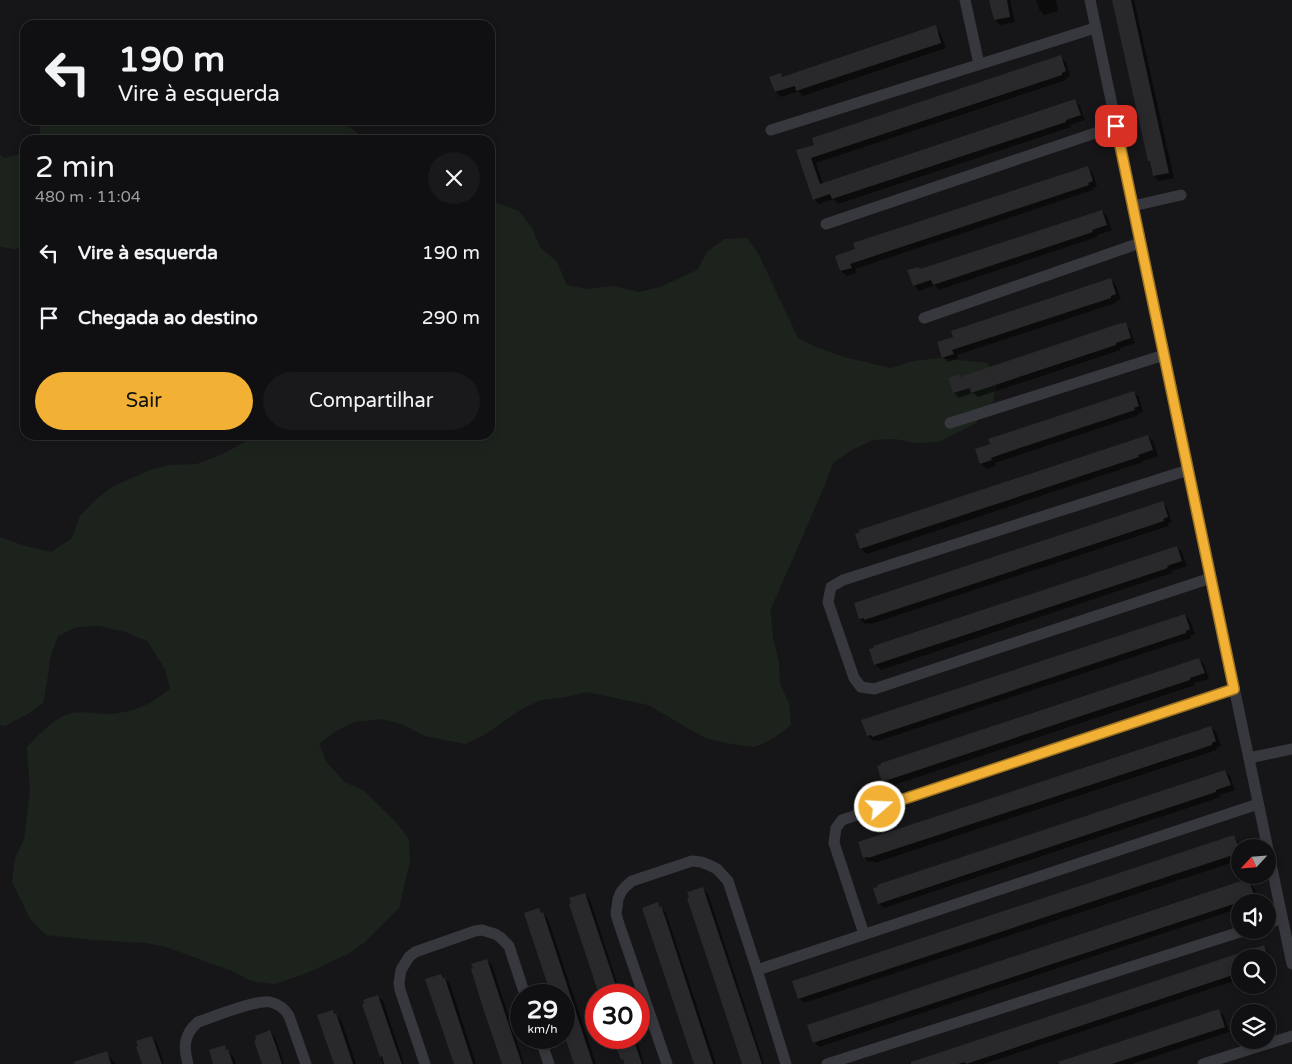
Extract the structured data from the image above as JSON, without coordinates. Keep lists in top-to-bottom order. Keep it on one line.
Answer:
{"north":"bottom left","page":{"turn":["190 m","Vire à esquerda"],"heading":["2 min","480 m · 11:04"],"list":[{"name":"Vire à esquerda","value":"190 m"},{"name":"Chegada ao destino","value":"290 m"}],"buttons":["Sair","Compartilhar"],"speed":"29 km/h","limit":"30"}}
